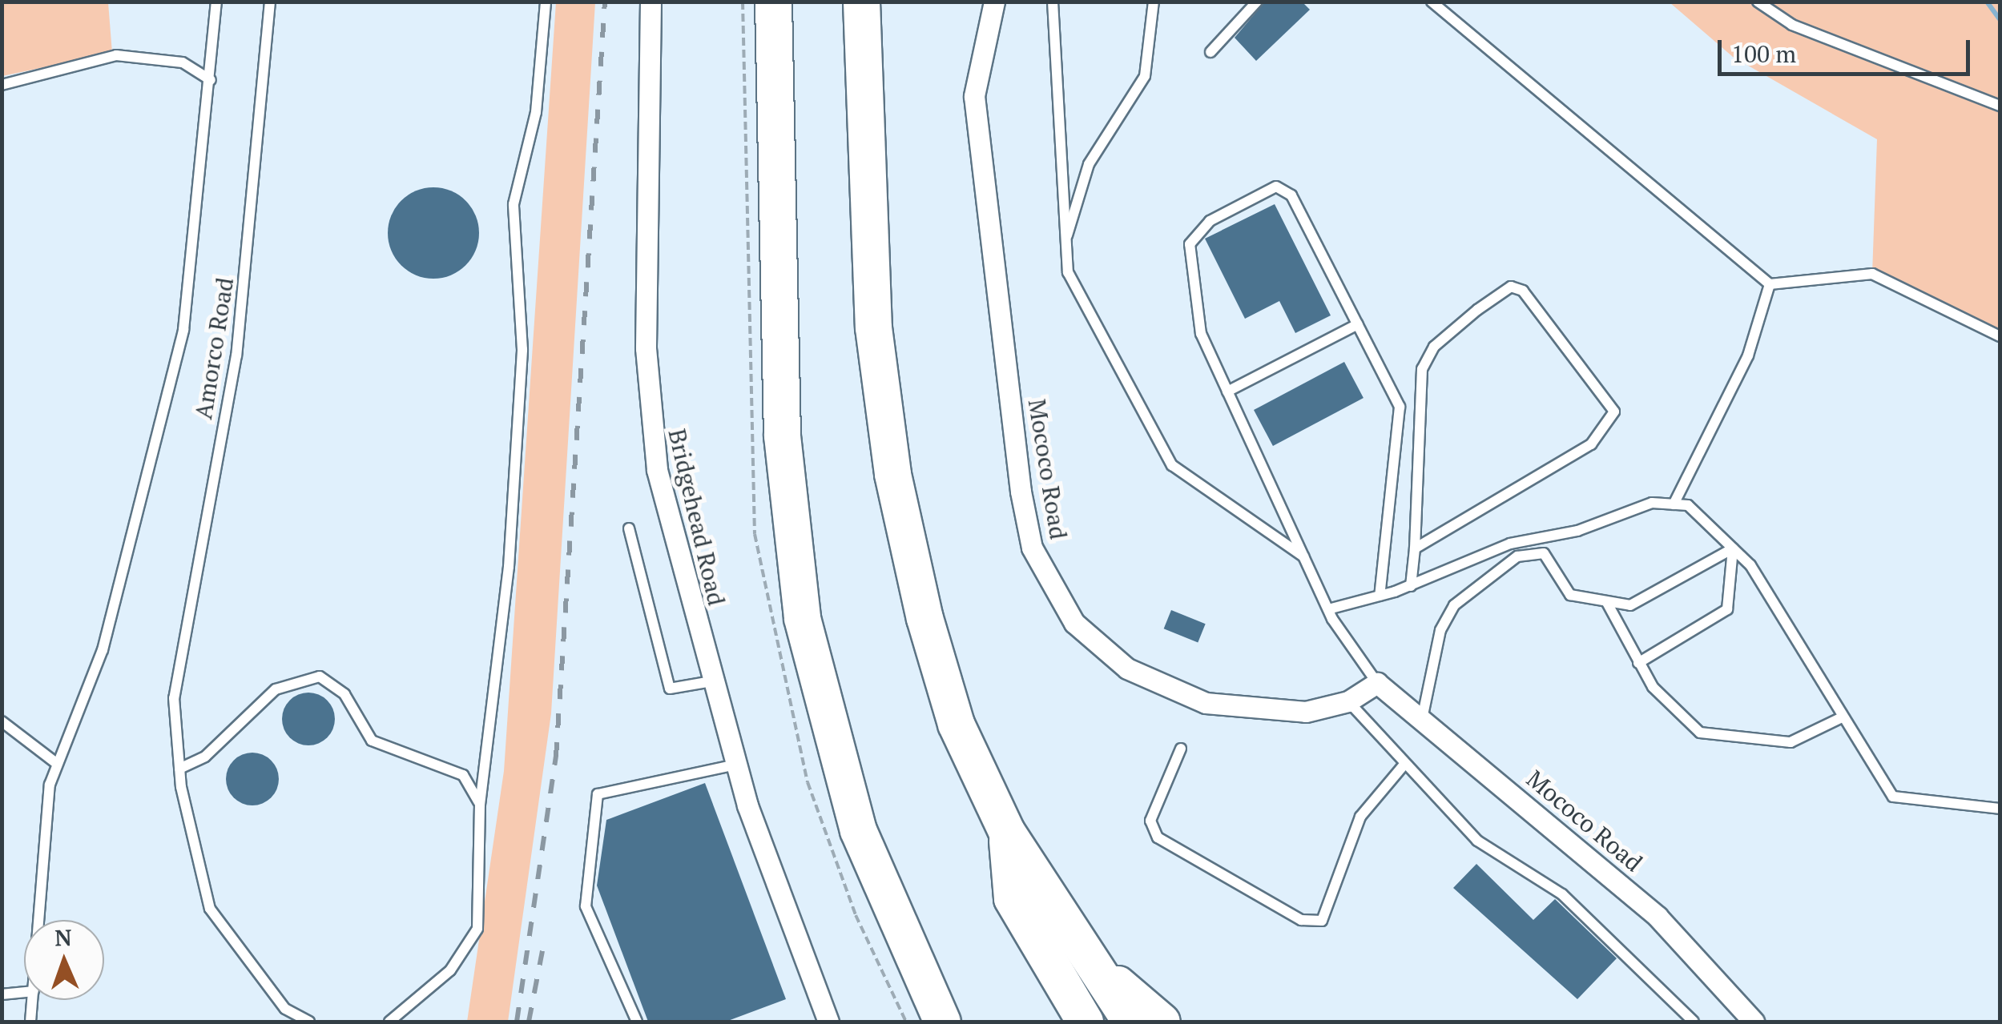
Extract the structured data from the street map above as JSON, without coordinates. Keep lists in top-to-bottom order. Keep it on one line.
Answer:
{"streets":{"street":["Mococo Road","Bridgehead Road"],"lane":["Amorco Road"]},"scale_bar":"100 m","north":"top"}
